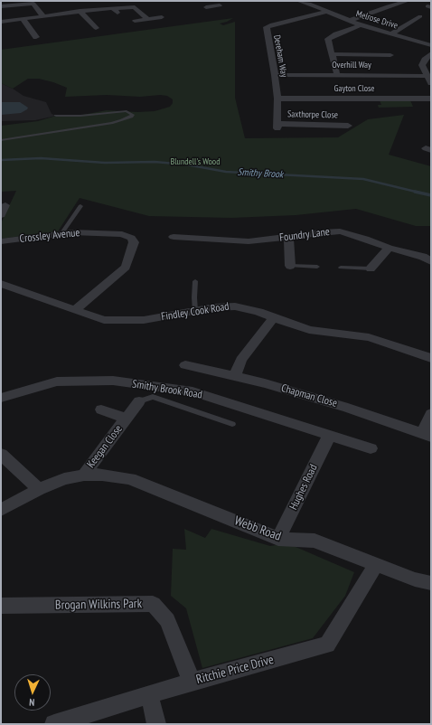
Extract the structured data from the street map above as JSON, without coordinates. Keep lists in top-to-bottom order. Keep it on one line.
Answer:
{"streets":{"street":["Melrose Drive","Dereham Way","Overhill Way","Gayton Close","Saxthorpe Close","Foundry Lane","Crossley Avenue","Findley Cook Road","Smithy Brook Road","Chapman Close","Keegan Close","Hughes Road","Webb Road","Brogan Wilkins Park","Ritchie Price Drive"]},"crossings":[["Melrose Drive","Dereham Way"],["Dereham Way","Overhill Way"],["Dereham Way","Gayton Close"],["Dereham Way","Saxthorpe Close"],["Crossley Avenue","Findley Cook Road"],["Smithy Brook Road","Hughes Road"],["Keegan Close","Webb Road"],["Hughes Road","Webb Road"],["Webb Road","Ritchie Price Drive"],["Brogan Wilkins Park","Ritchie Price Drive"]],"water":["Smithy Brook"],"parks":["Blundell's Wood"],"north":"bottom"}
